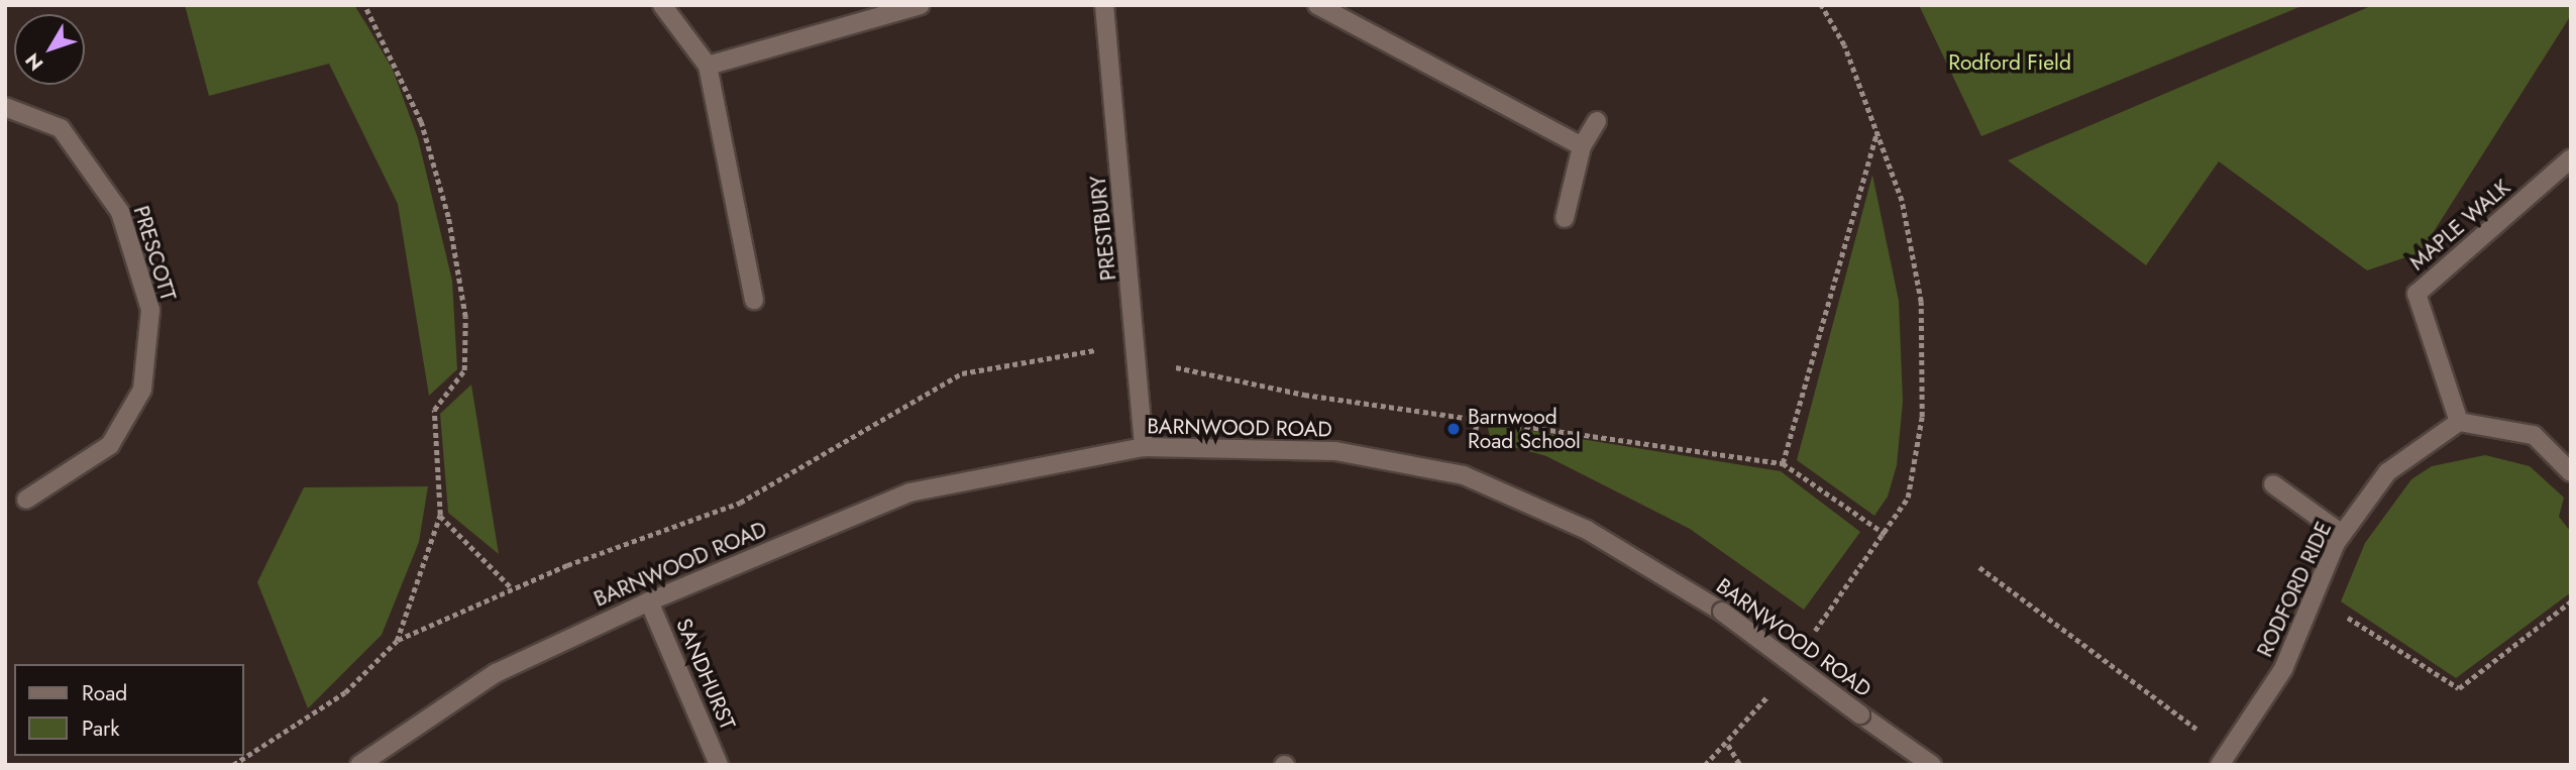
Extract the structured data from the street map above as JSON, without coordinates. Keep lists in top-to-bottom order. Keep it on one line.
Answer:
{"streets":{"street":["MAPLE WALK","PRESTBURY","PRESCOTT","BARNWOOD ROAD","RODFORD RIDE","SANDHURST"]},"crossings":[["MAPLE WALK","RODFORD RIDE"],["PRESTBURY","BARNWOOD ROAD"],["BARNWOOD ROAD","SANDHURST"]],"parks":["Rodford Field"],"places":["Barnwood Road School"],"legend":["Road","Park"],"north":"bottom left"}
